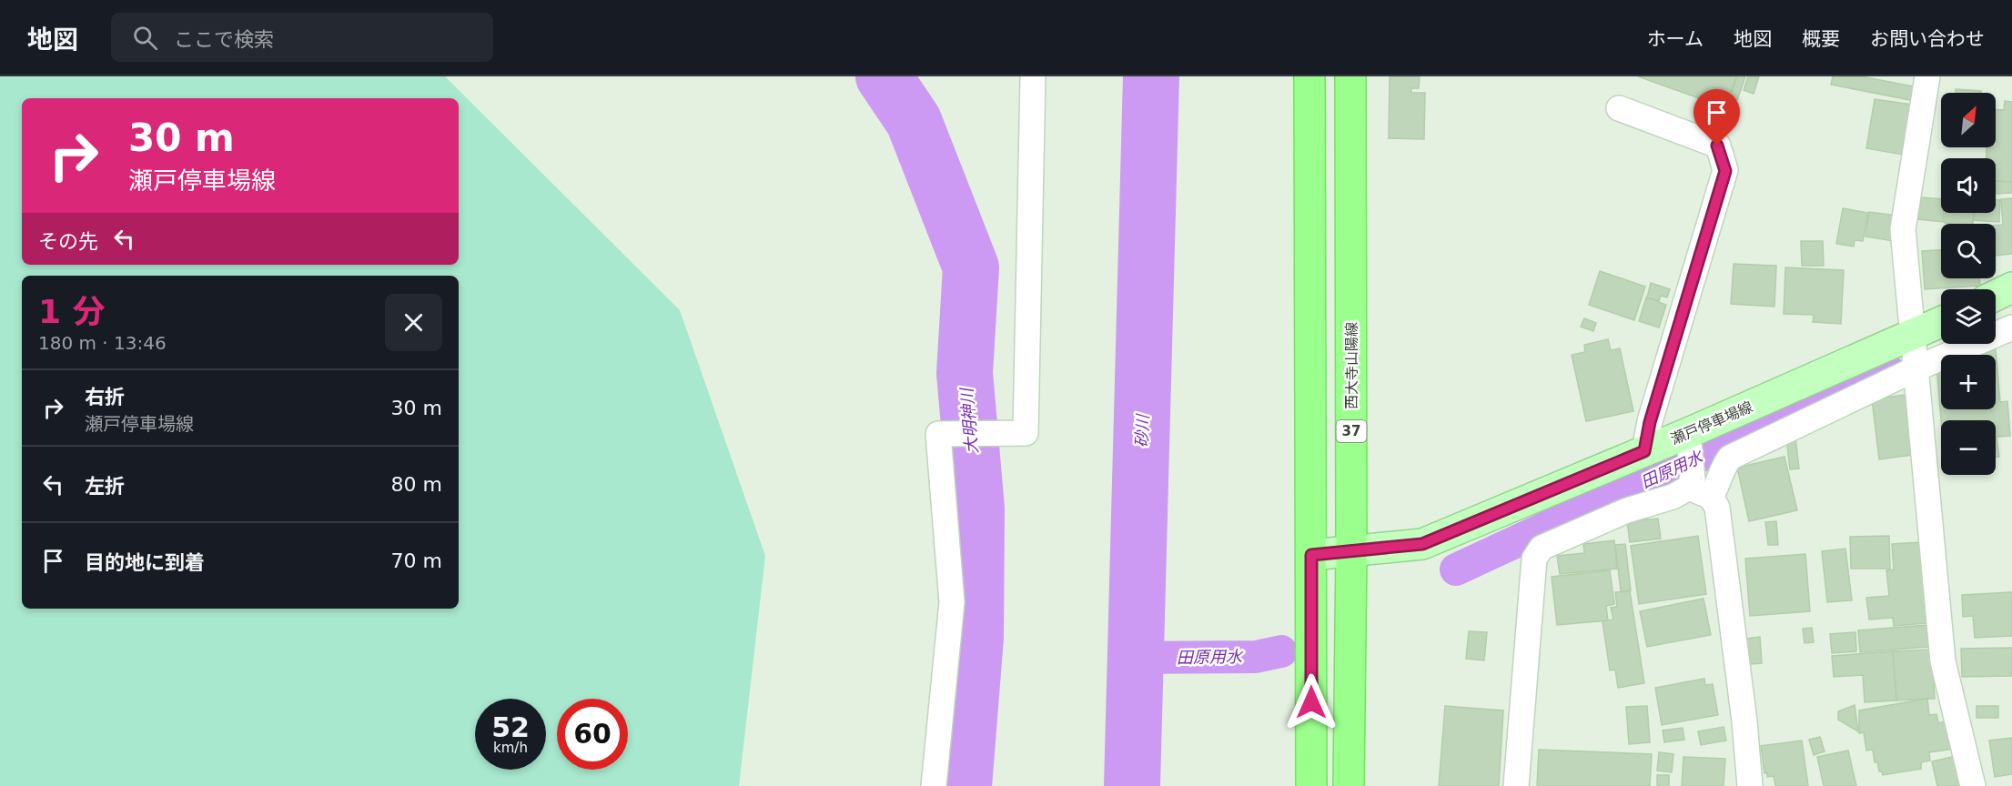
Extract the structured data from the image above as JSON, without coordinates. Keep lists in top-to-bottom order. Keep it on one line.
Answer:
{"streets":{"main road":["西大寺山陽線","瀬戸停車場線","37"]},"crossings":[["西大寺山陽線","瀬戸停車場線"]],"water":["大明神川","砂川","田原用水"],"north":"top right","page":{"header":"地図","search":"ここで検索","nav":["ホーム","地図","概要","お問い合わせ"],"map_buttons":["+","−"],"turn":["30 m","瀬戸停車場線"],"then":"その先","heading":["1 分","180 m · 13:46"],"list":[{"name":"右折","note":"瀬戸停車場線","value":"30 m"},{"name":"左折","value":"80 m"},{"name":"目的地に到着","value":"70 m"}],"speed":"52 km/h","limit":"60"}}
